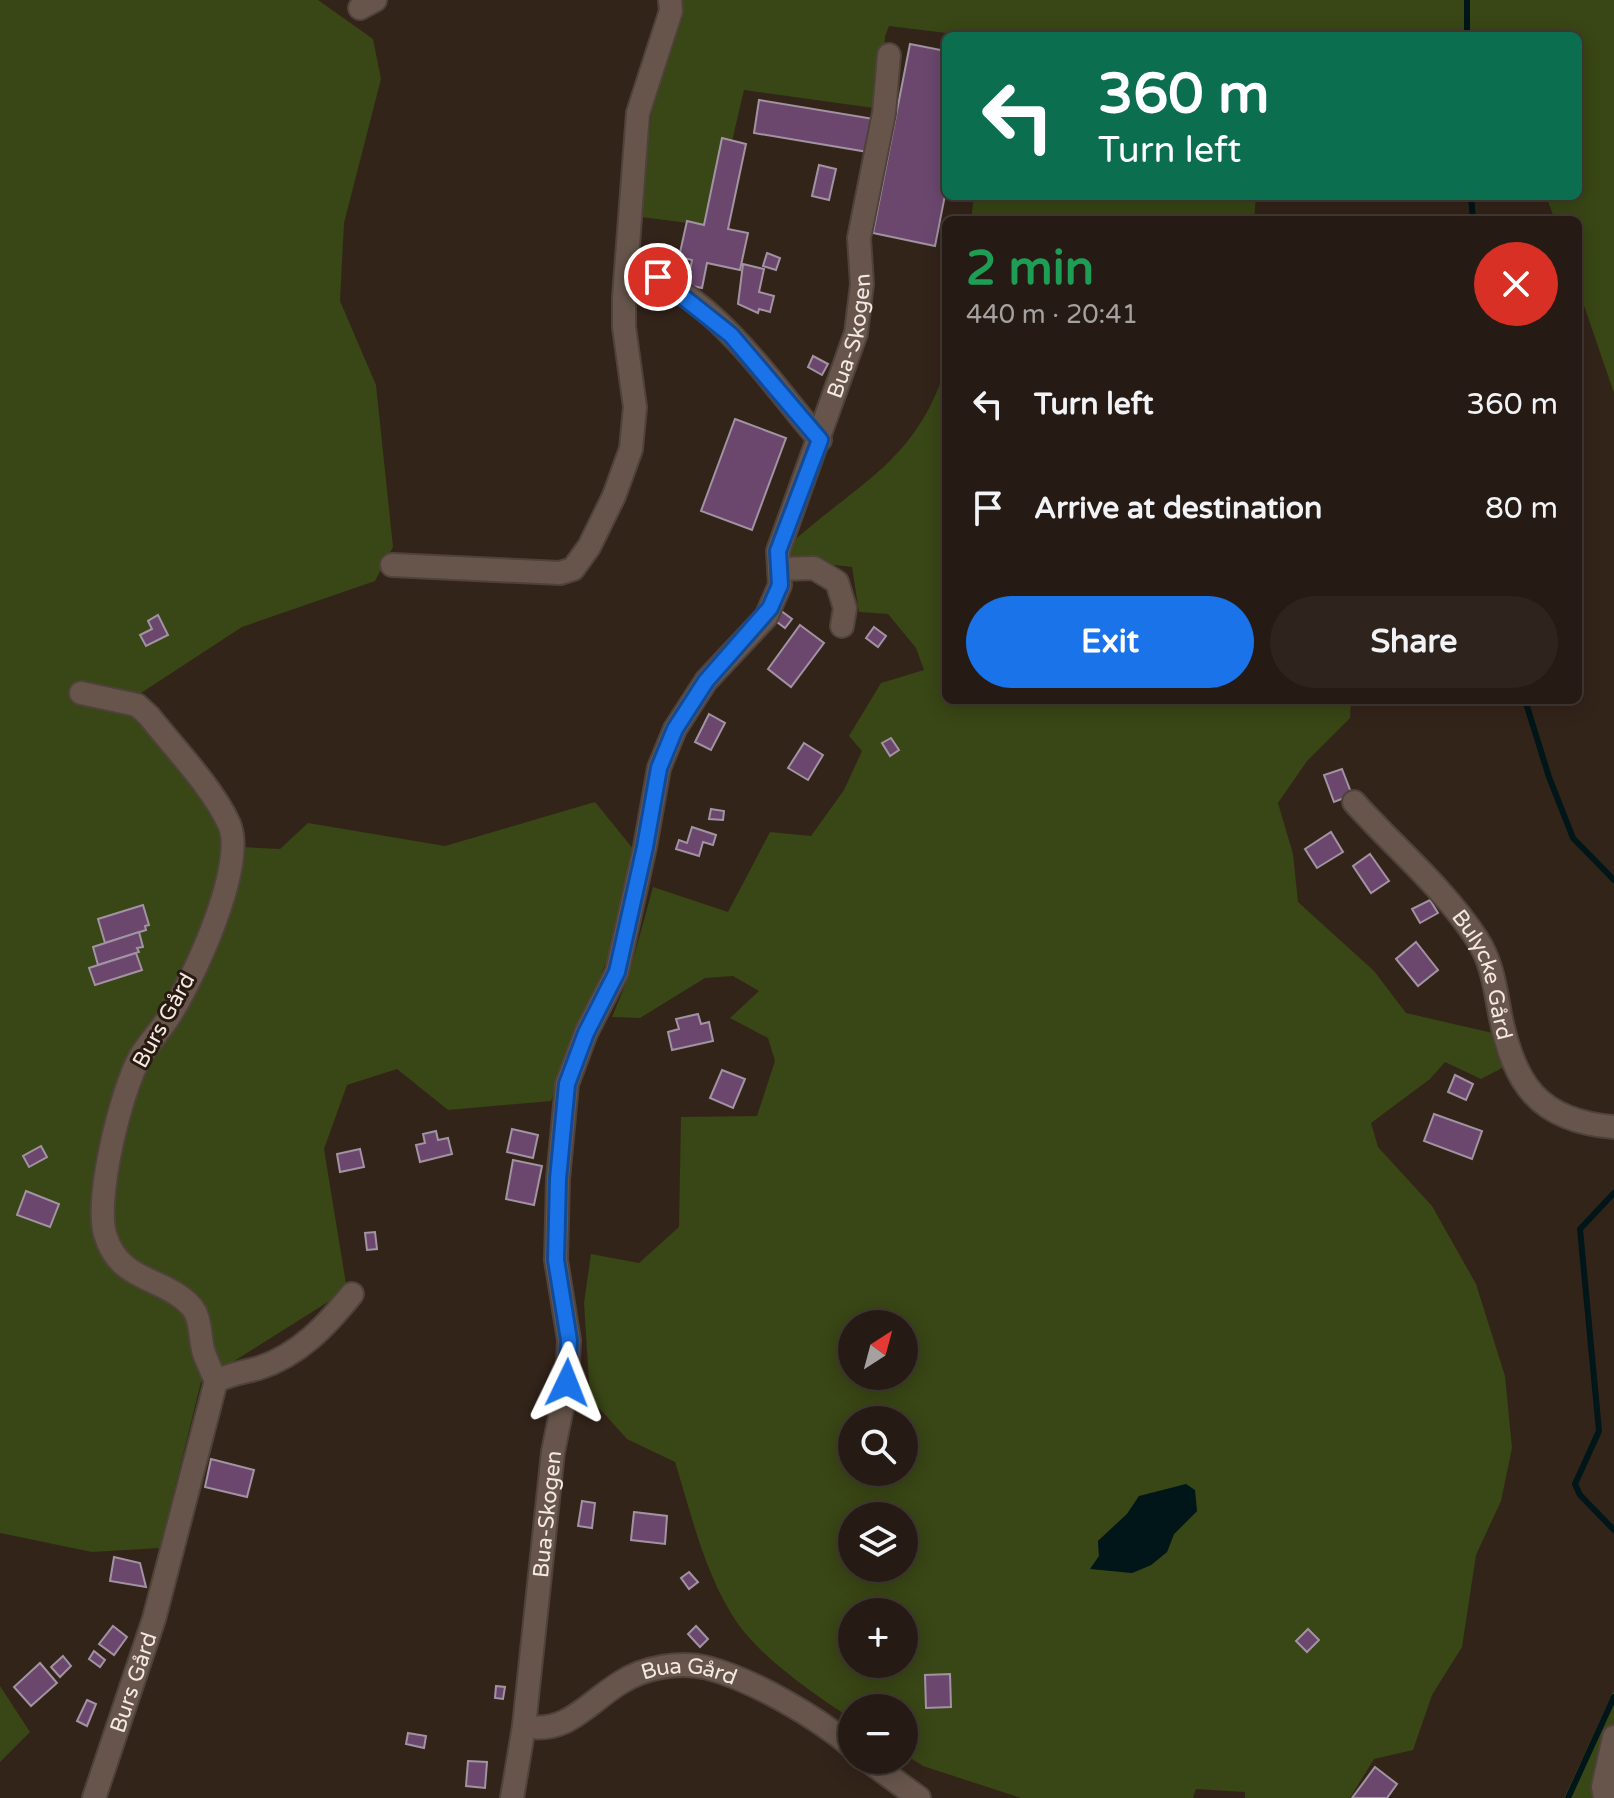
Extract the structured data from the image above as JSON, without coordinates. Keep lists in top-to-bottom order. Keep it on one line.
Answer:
{"streets":{"street":["Bua-Skogen","Bulycke Gård","Burs Gård","Bua Gård"]},"crossings":[["Bua-Skogen","Bua Gård"]],"north":"top right","page":{"turn":["360 m","Turn left"],"heading":["2 min","440 m · 20:41"],"list":[{"name":"Turn left","value":"360 m"},{"name":"Arrive at destination","value":"80 m"}],"buttons":["Exit","Share"],"map_buttons":["+","−"]}}
